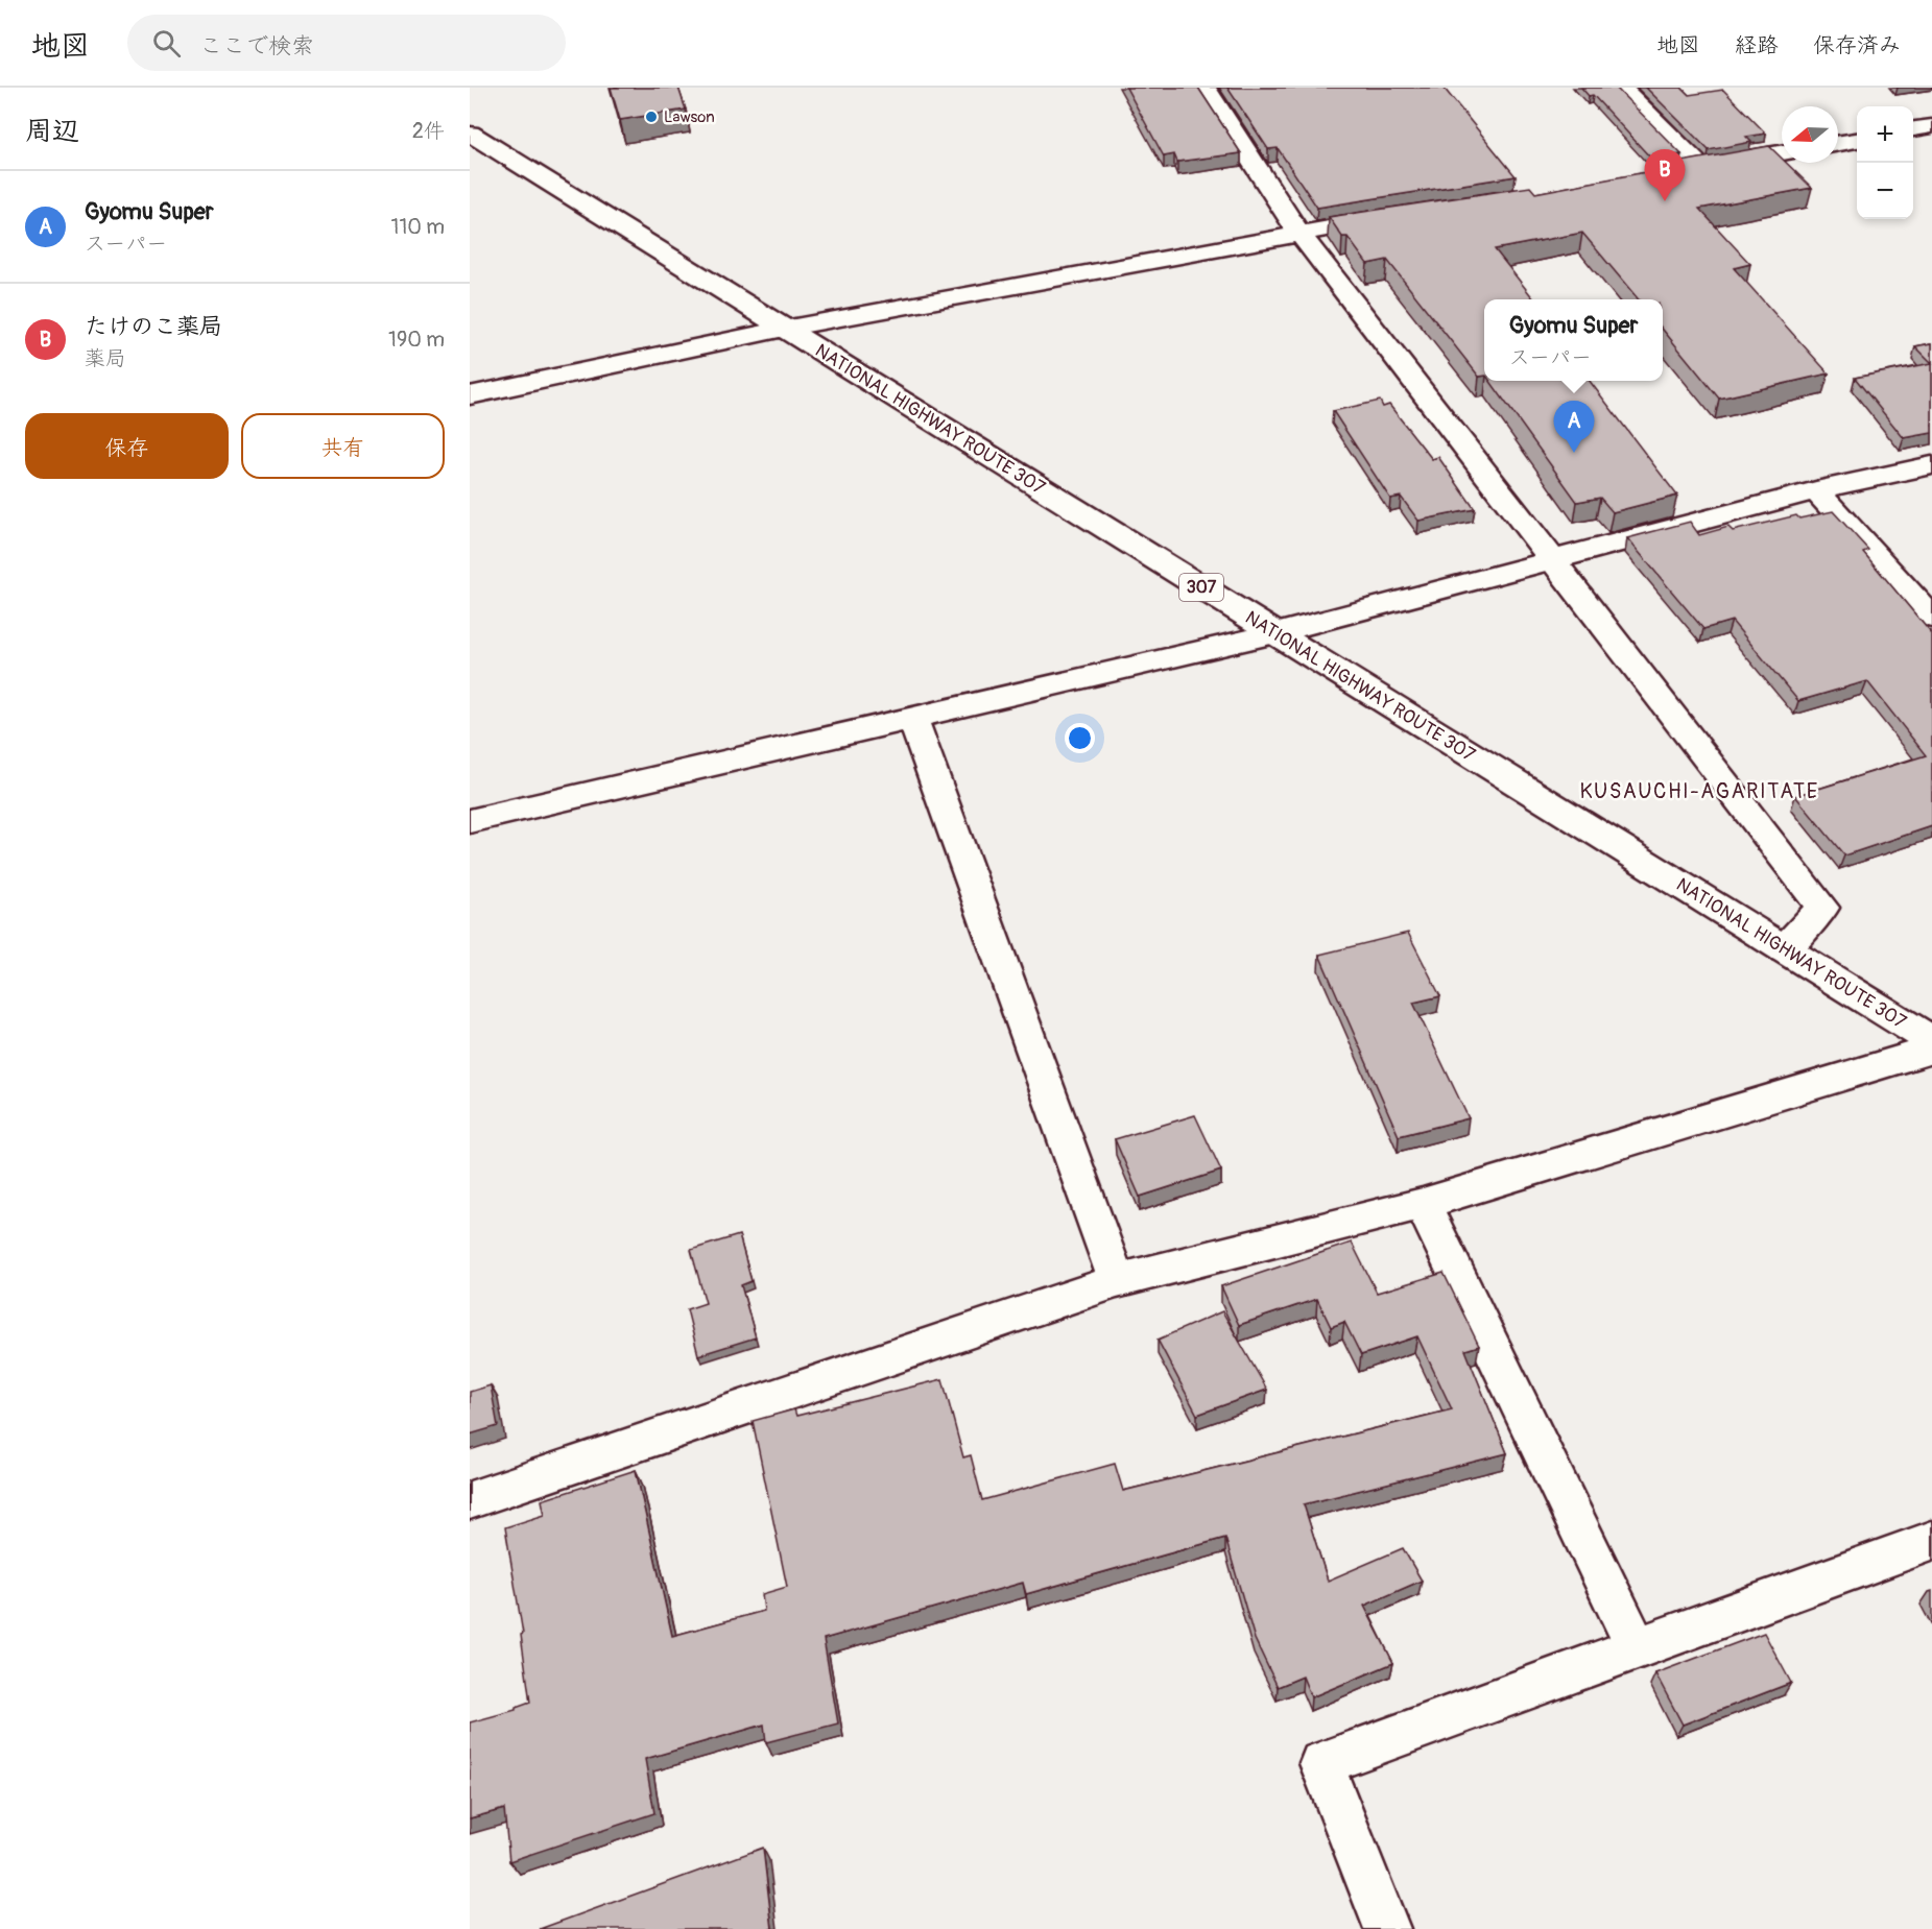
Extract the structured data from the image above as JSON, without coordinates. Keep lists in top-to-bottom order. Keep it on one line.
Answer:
{"streets":{"main road":["NATIONAL HIGHWAY ROUTE 307","307"]},"districts":["KUSAUCHI-AGARITATE"],"places":["Lawson"],"north":"left","page":{"header":"地図","search":"ここで検索","nav":["地図","経路","保存済み"],"heading":["周辺","2件"],"map_buttons":["+","−"],"pins":["B","A"],"list":[{"mark":"A","name":"Gyomu Super","note":"スーパー","value":"110 m"},{"mark":"B","name":"たけのこ薬局","note":"薬局","value":"190 m"}],"popup":["Gyomu Super","スーパー"],"buttons":["保存","共有"]}}
